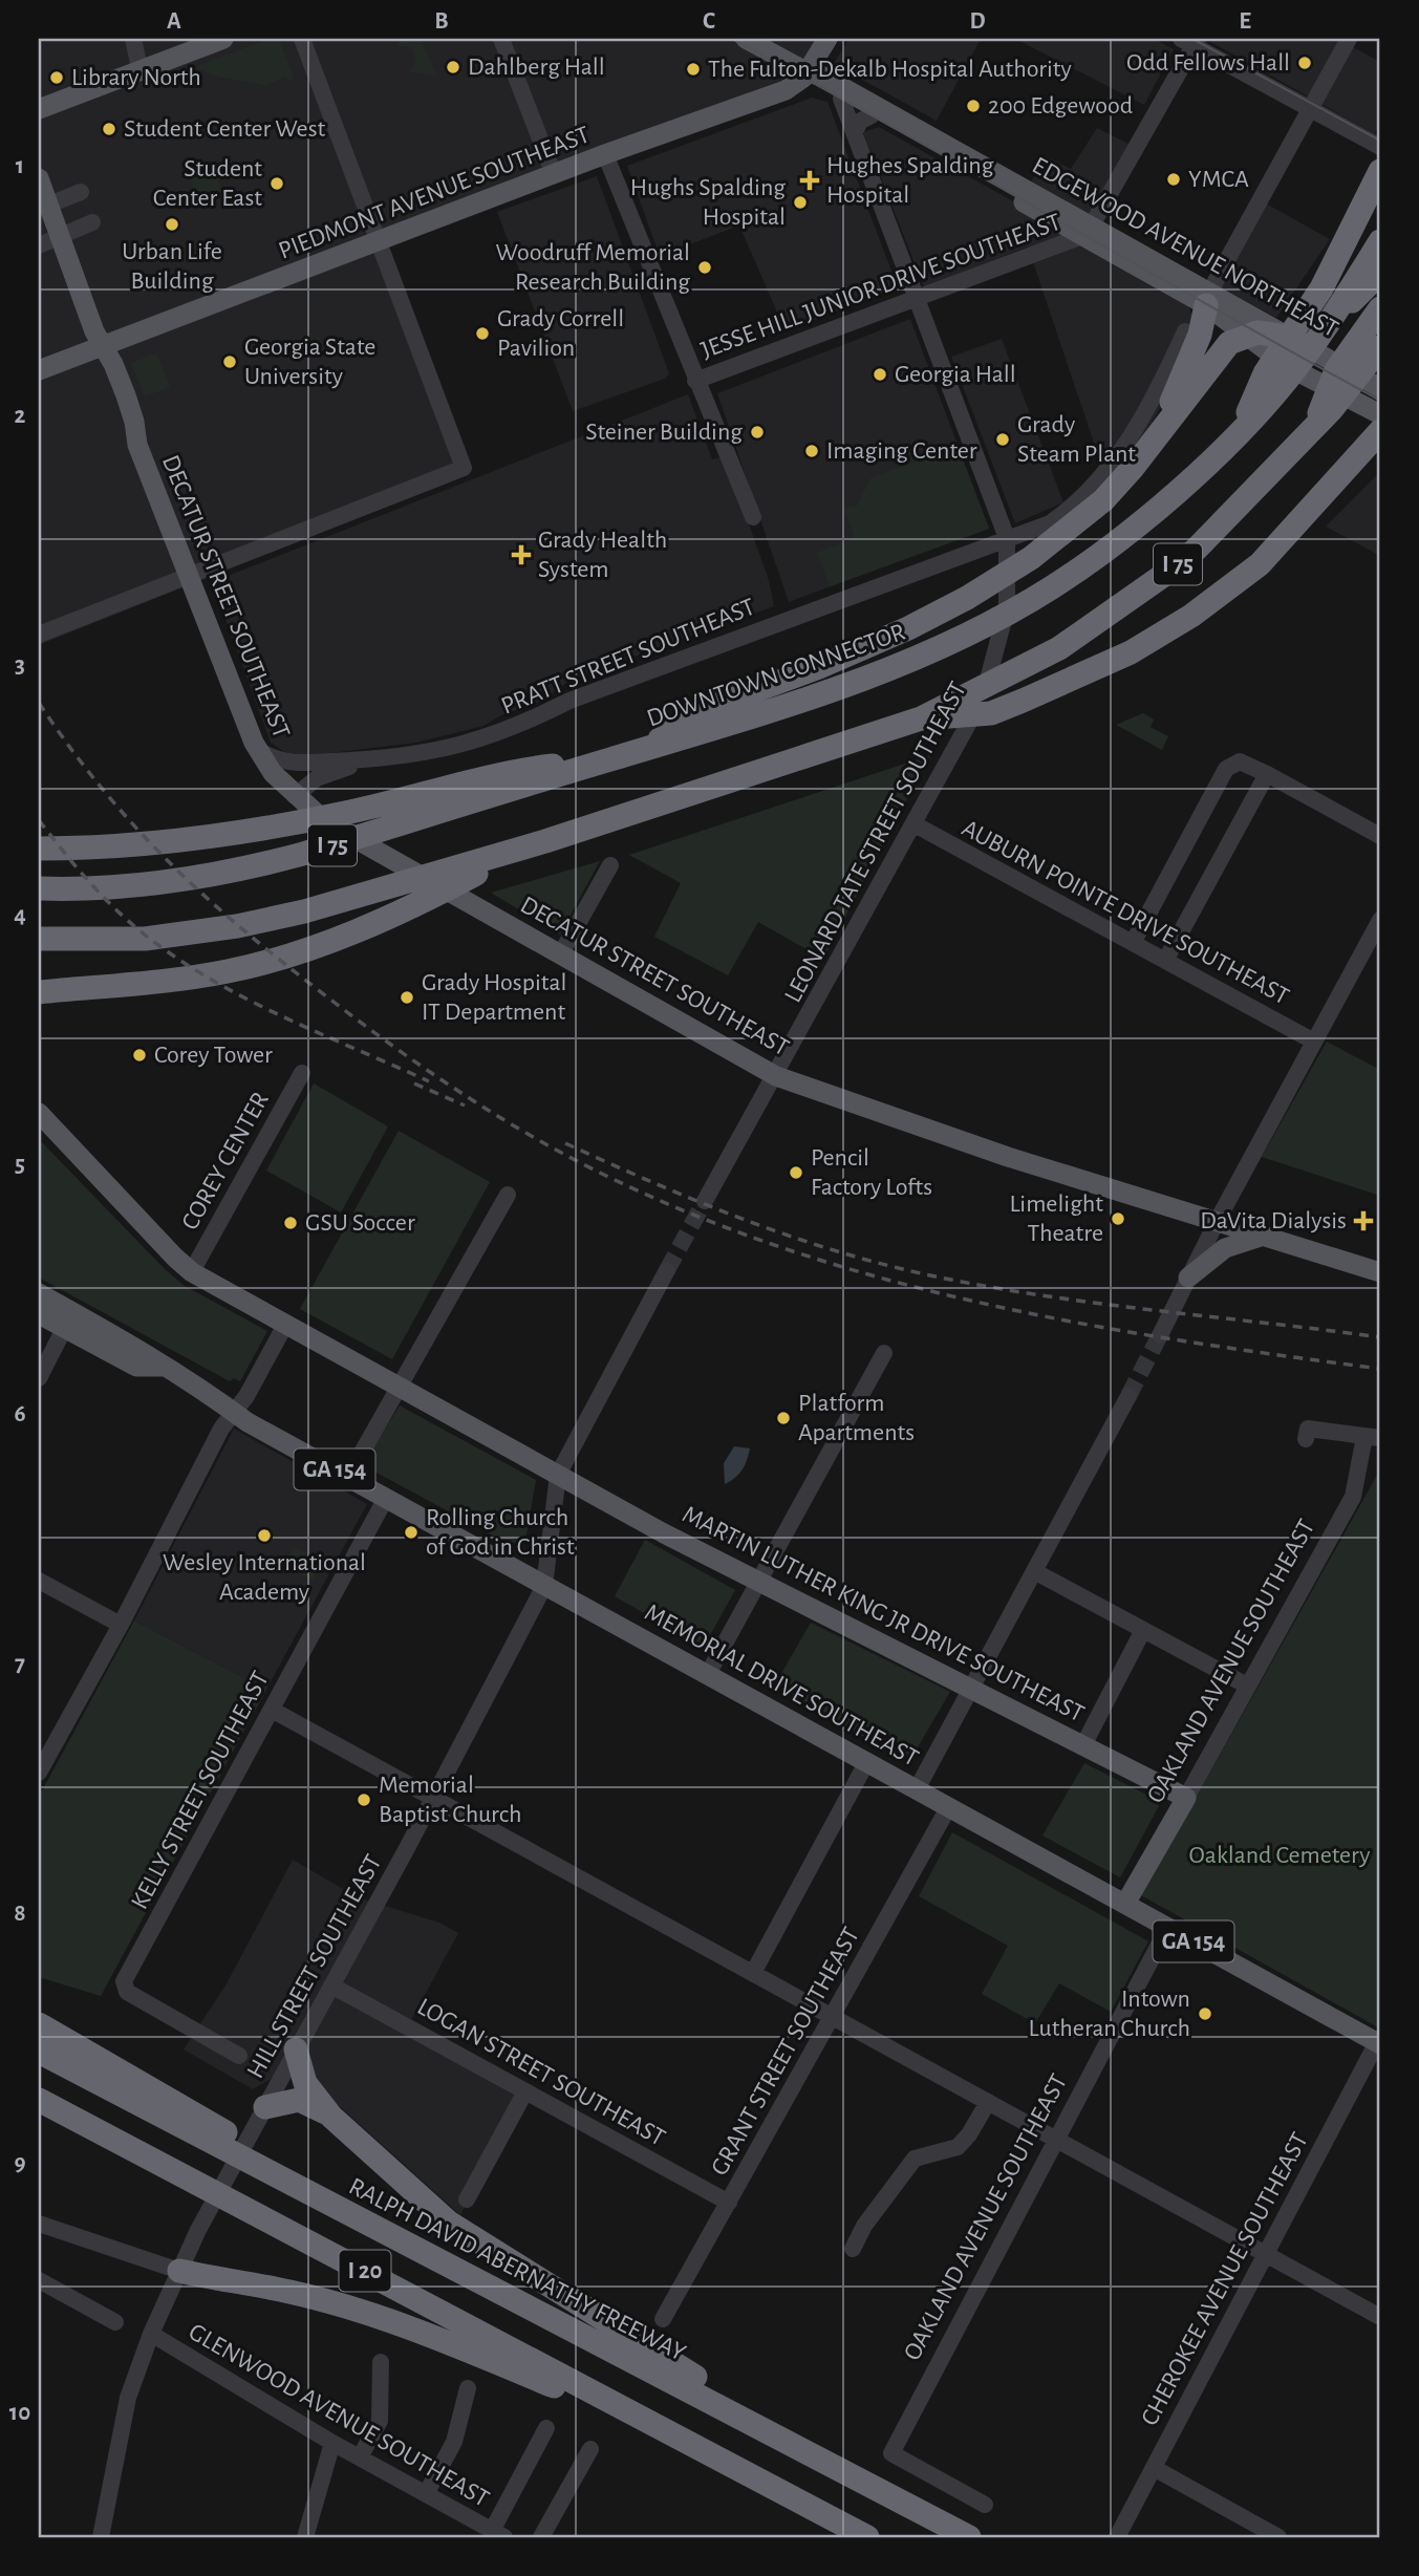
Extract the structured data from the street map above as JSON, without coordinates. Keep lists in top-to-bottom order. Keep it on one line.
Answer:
{"streets":{"highway":["I 75","DOWNTOWN CONNECTOR","RALPH DAVID ABERNATHY FREEWAY","I 20"],"main road":["PIEDMONT AVENUE SOUTHEAST","EDGEWOOD AVENUE NORTHEAST","DECATUR STREET SOUTHEAST","GA 154","MARTIN LUTHER KING JR DRIVE SOUTHEAST","OAKLAND AVENUE SOUTHEAST","MEMORIAL DRIVE SOUTHEAST"],"street":["JESSE HILL JUNIOR DRIVE SOUTHEAST","PRATT STREET SOUTHEAST","LEONARD TATE STREET SOUTHEAST","AUBURN POINTE DRIVE SOUTHEAST","COREY CENTER","KELLY STREET SOUTHEAST","HILL STREET SOUTHEAST","GRANT STREET SOUTHEAST","LOGAN STREET SOUTHEAST","CHEROKEE AVENUE SOUTHEAST","GLENWOOD AVENUE SOUTHEAST"]},"crossings":[["PIEDMONT AVENUE SOUTHEAST","EDGEWOOD AVENUE NORTHEAST"],["PIEDMONT AVENUE SOUTHEAST","DECATUR STREET SOUTHEAST"],["EDGEWOOD AVENUE NORTHEAST","JESSE HILL JUNIOR DRIVE SOUTHEAST"],["DECATUR STREET SOUTHEAST","PRATT STREET SOUTHEAST"],["DECATUR STREET SOUTHEAST","LEONARD TATE STREET SOUTHEAST"],["PRATT STREET SOUTHEAST","LEONARD TATE STREET SOUTHEAST"],["LEONARD TATE STREET SOUTHEAST","AUBURN POINTE DRIVE SOUTHEAST"],["COREY CENTER","MARTIN LUTHER KING JR DRIVE SOUTHEAST"],["MARTIN LUTHER KING JR DRIVE SOUTHEAST","OAKLAND AVENUE SOUTHEAST"],["MARTIN LUTHER KING JR DRIVE SOUTHEAST","HILL STREET SOUTHEAST"],["OAKLAND AVENUE SOUTHEAST","MEMORIAL DRIVE SOUTHEAST"],["MEMORIAL DRIVE SOUTHEAST","KELLY STREET SOUTHEAST"],["MEMORIAL DRIVE SOUTHEAST","HILL STREET SOUTHEAST"],["MEMORIAL DRIVE SOUTHEAST","GRANT STREET SOUTHEAST"],["MEMORIAL DRIVE SOUTHEAST","CHEROKEE AVENUE SOUTHEAST"],["HILL STREET SOUTHEAST","LOGAN STREET SOUTHEAST"],["HILL STREET SOUTHEAST","GLENWOOD AVENUE SOUTHEAST"],["GRANT STREET SOUTHEAST","LOGAN STREET SOUTHEAST"]],"parks":["Oakland Cemetery"],"places":{"other":["Odd Fellows Hall","Dahlberg Hall","The Fulton-Dekalb Hospital Authority","Library North","200 Edgewood","Student Center West","YMCA","Student Center East","Hughs Spalding Hospital","Urban Life Building","Woodruff Memorial Research Building","Grady Correll Pavilion","Georgia State University","Georgia Hall","Steiner Building","Grady Steam Plant","Imaging Center","Grady Hospital IT Department","Corey Tower","Pencil Factory Lofts","Limelight Theatre","GSU Soccer","Platform Apartments","Rolling Church of God in Christ","Wesley International Academy","Memorial Baptist Church","Intown Lutheran Church"],"health":["Hughes Spalding Hospital","Grady Health System","DaVita Dialysis"]},"grid":{"columns":["A","B","C","D","E"],"rows":["1","2","3","4","5","6","7","8","9","10"]}}
